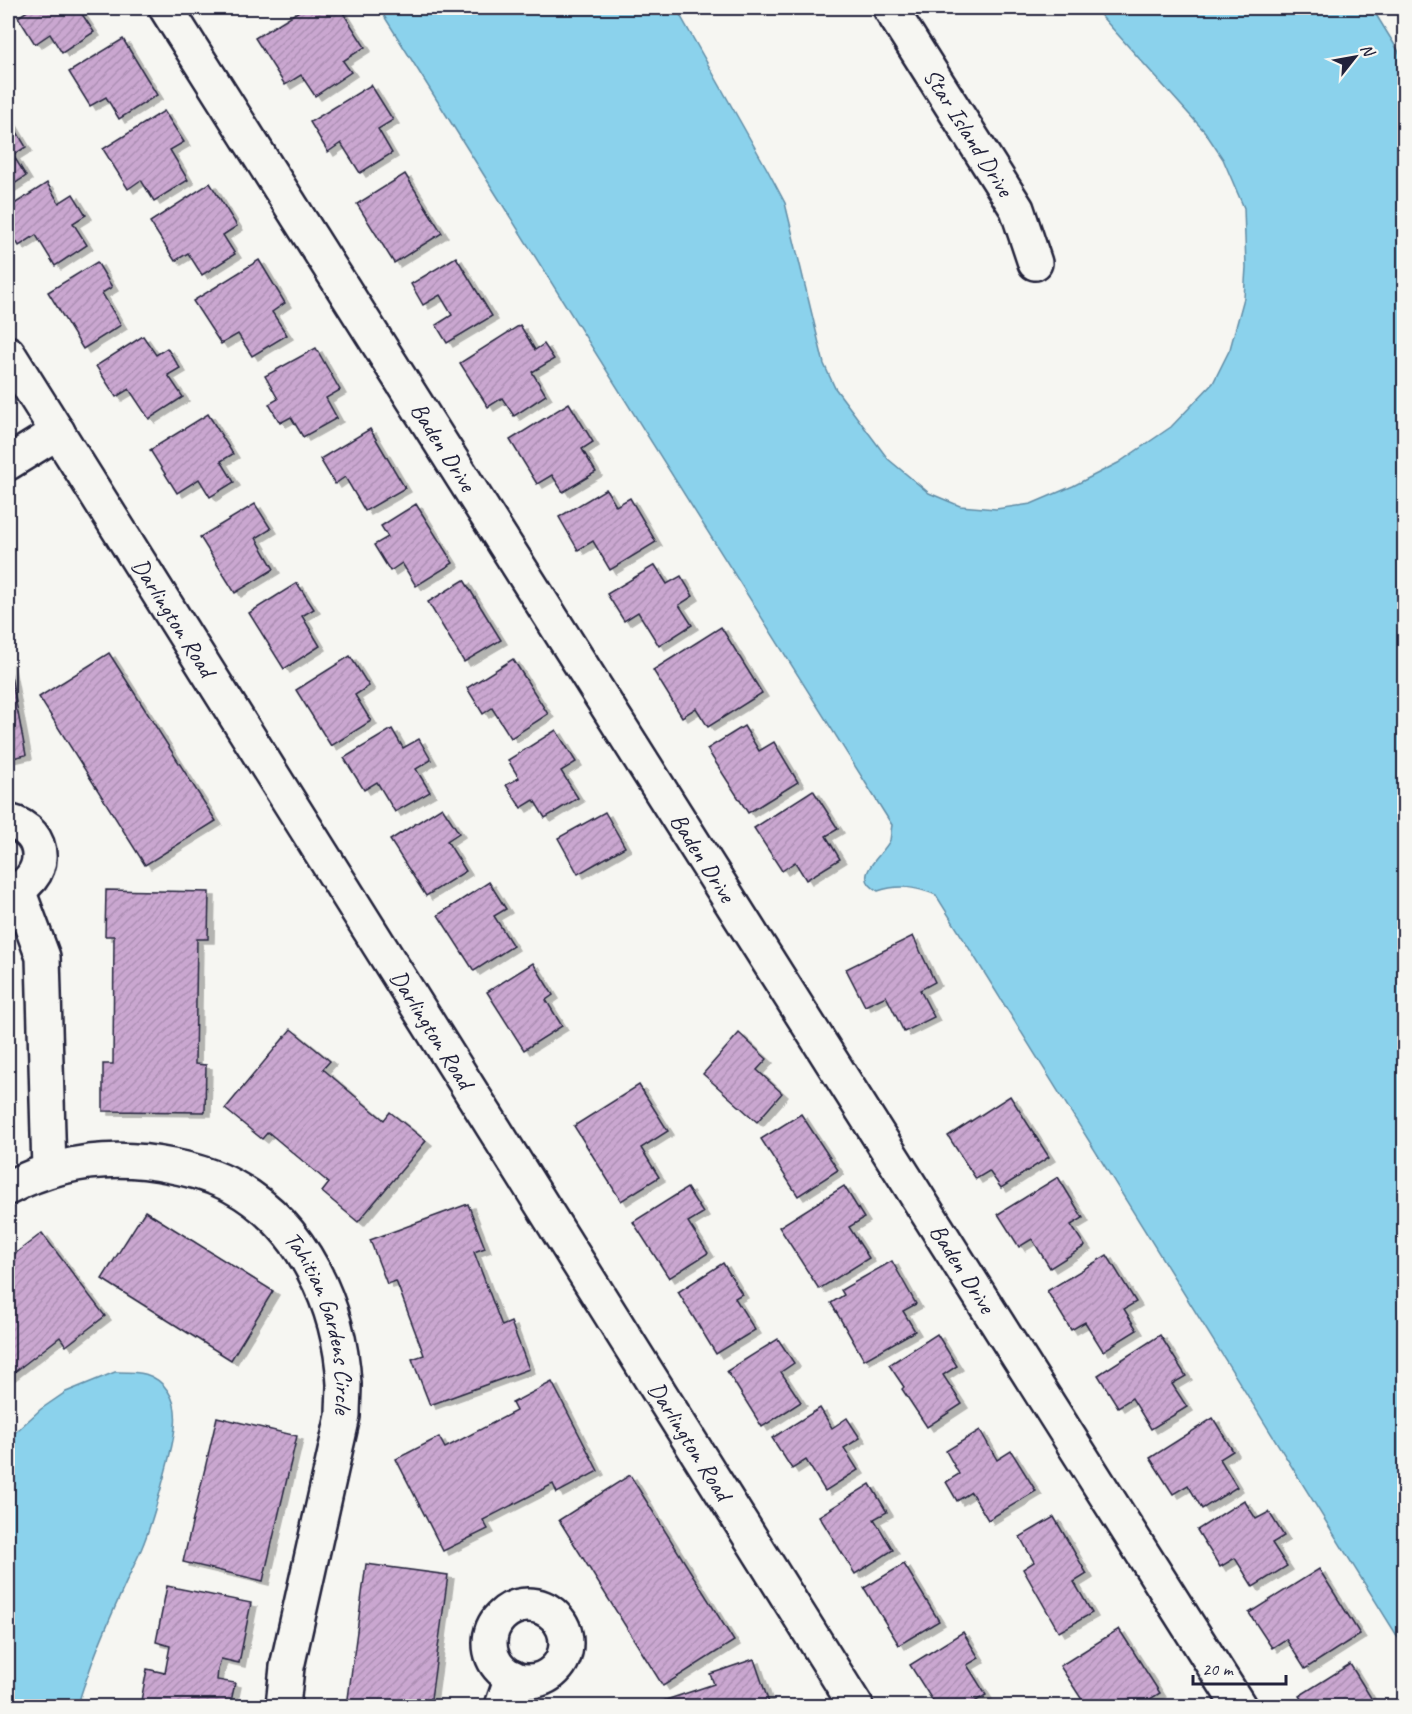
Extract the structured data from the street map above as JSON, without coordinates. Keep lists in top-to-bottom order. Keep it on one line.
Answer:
{"streets":{"street":["Star Island Drive","Baden Drive","Darlington Road","Tahitian Gardens Circle"]},"scale_bar":"20 m","north":"top right"}
